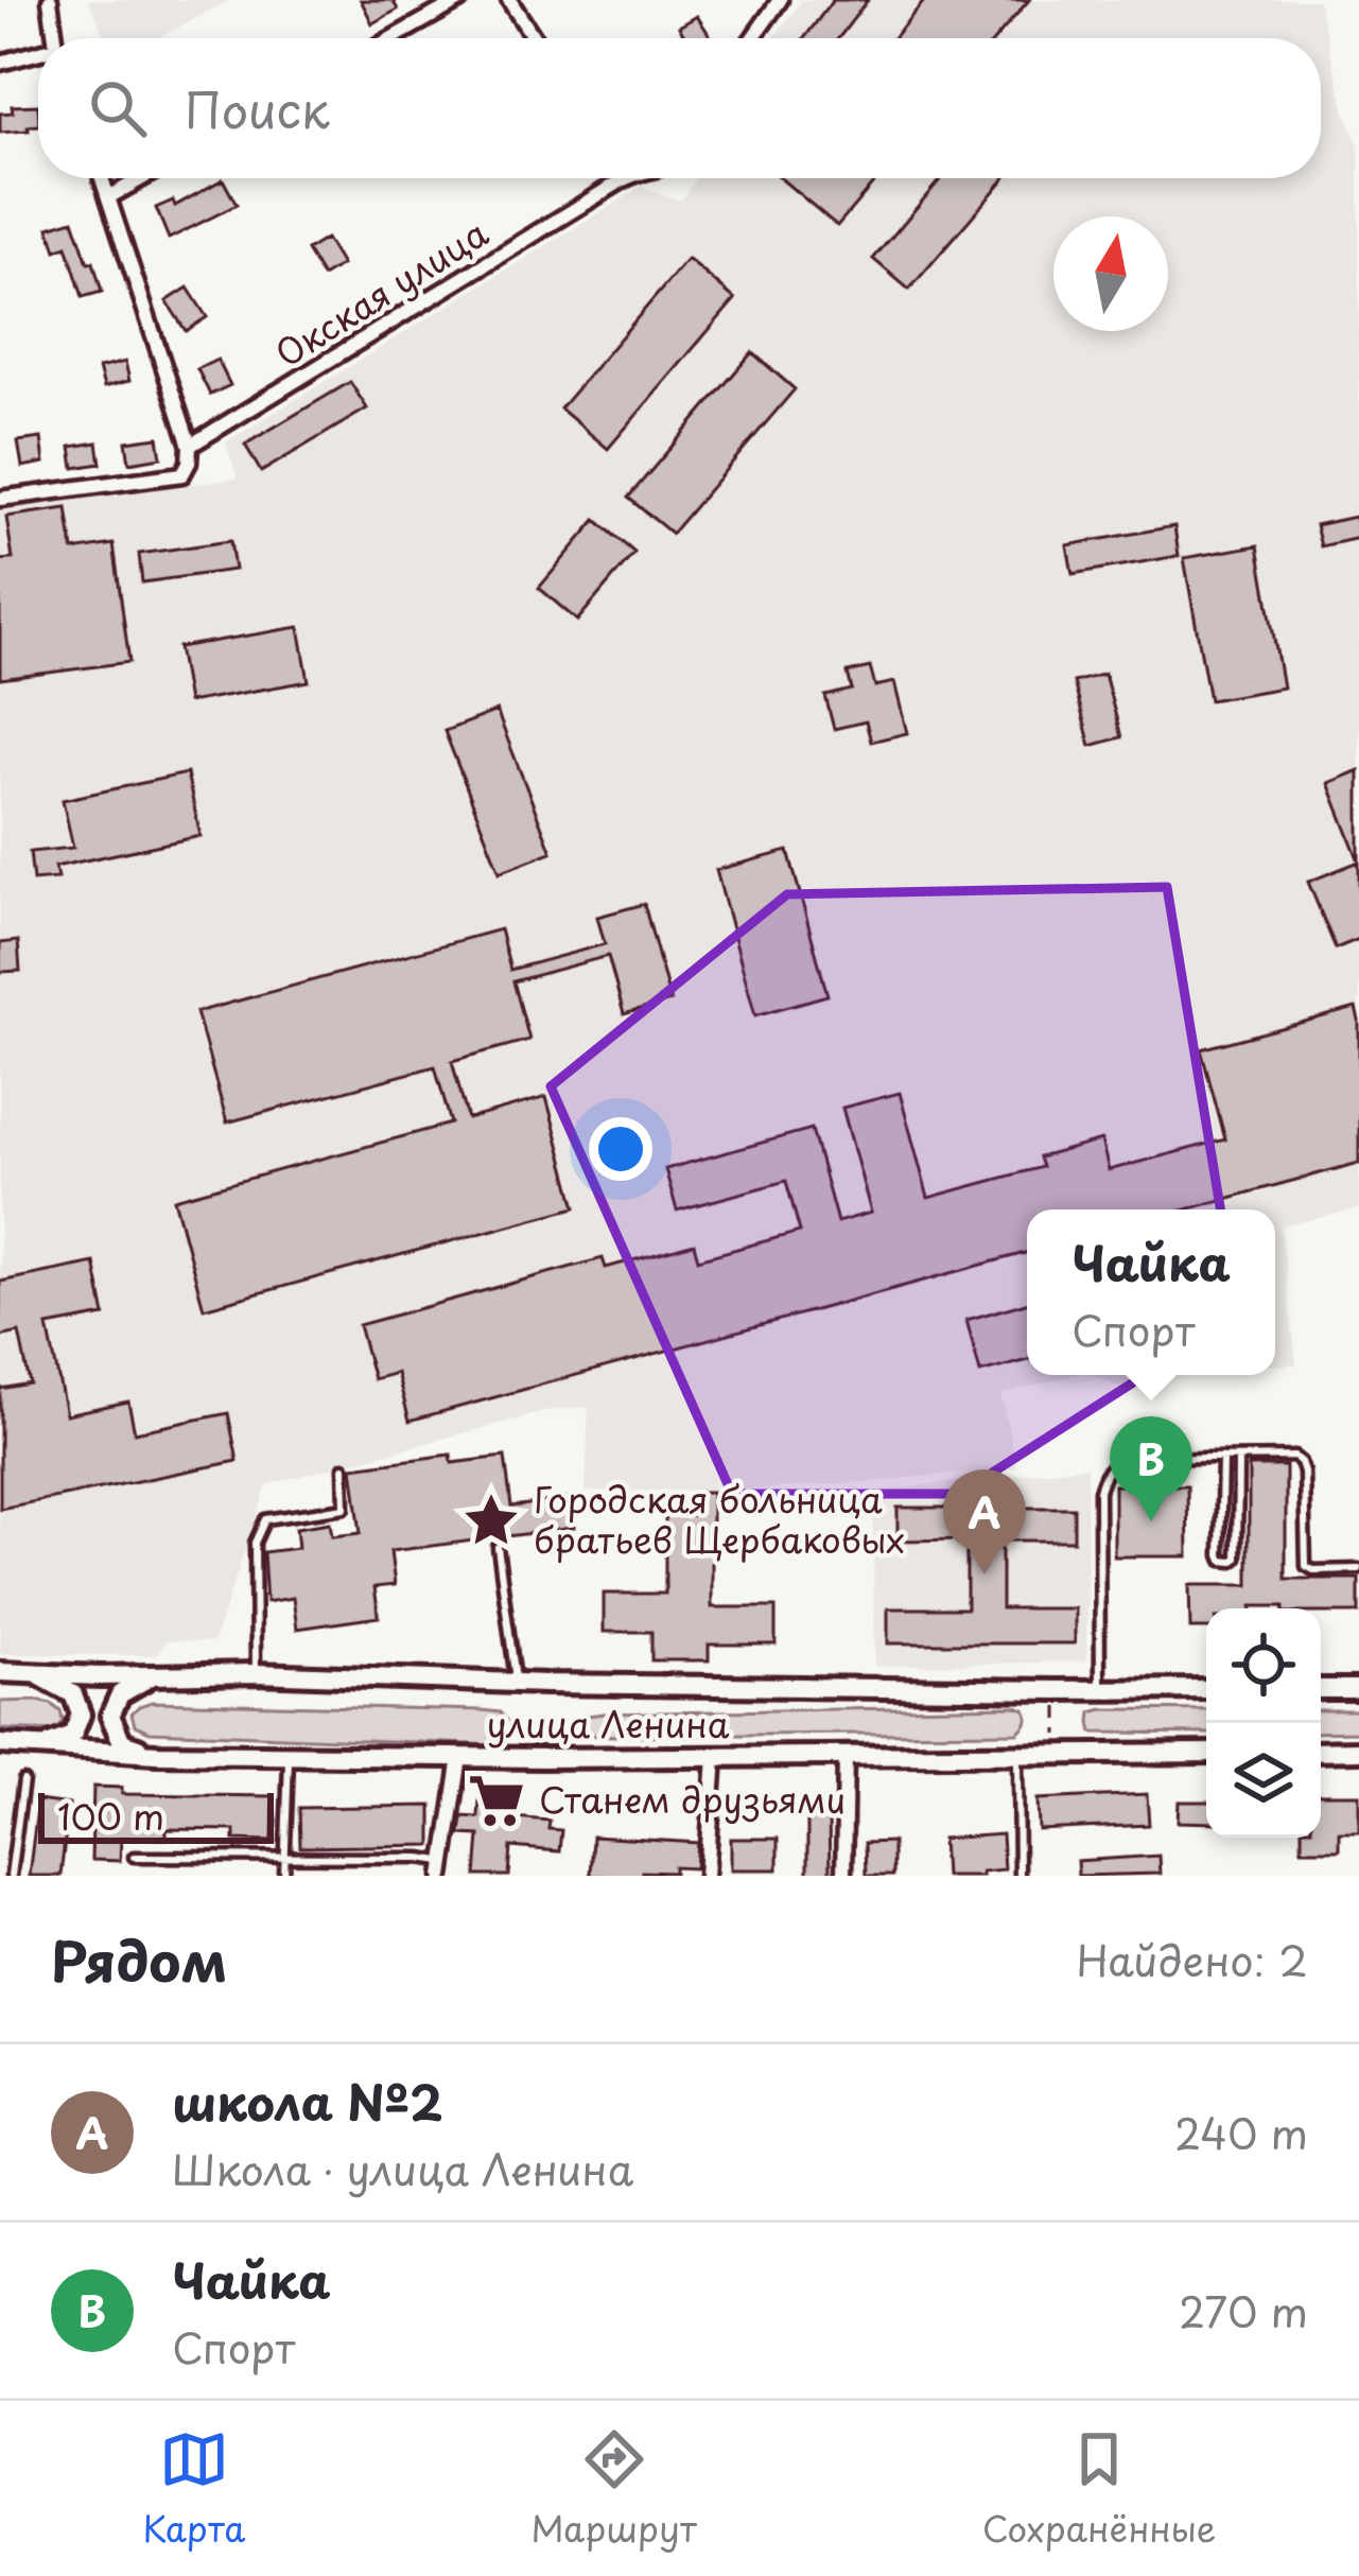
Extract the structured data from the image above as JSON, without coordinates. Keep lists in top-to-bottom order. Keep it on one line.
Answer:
{"streets":{"main road":["улица Ленина"],"street":["Окская улица"]},"places":{"place":["Городская больница братьев Щербаковых"],"supermarket":["Станем друзьями"]},"scale_bar":"100 m","north":"top","page":{"search":"Поиск","popup":["Чайка","Спорт"],"pins":["B","A"],"scale":"100 m","heading":["Рядом","Найдено: 2"],"list":[{"mark":"A","name":"школа №2","note":"Школа · улица Ленина","value":"240 m"},{"mark":"B","name":"Чайка","note":"Спорт","value":"270 m"}],"nav":["Карта","Маршрут","Сохранённые"]}}
